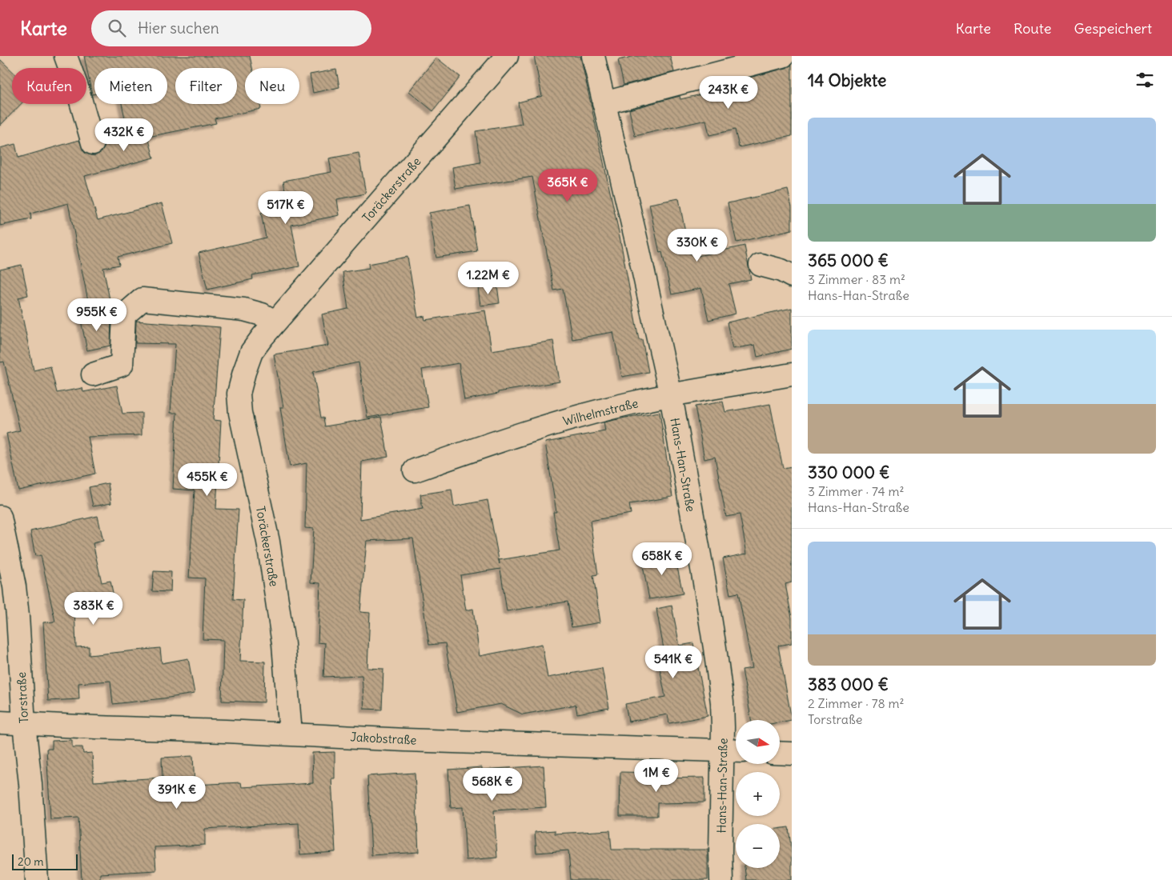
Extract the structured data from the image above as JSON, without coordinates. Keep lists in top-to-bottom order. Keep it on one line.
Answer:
{"streets":{"street":["Toräckerstraße","Wilhelmstraße","Hans-Han-Straße","Torstraße","Jakobstraße"]},"crossings":[["Toräckerstraße","Jakobstraße"],["Wilhelmstraße","Hans-Han-Straße"],["Hans-Han-Straße","Jakobstraße"],["Torstraße","Jakobstraße"]],"scale_bar":"20 m","north":"right","page":{"header":"Karte","search":"Hier suchen","nav":["Karte","Route","Gespeichert"],"heading":"14 Objekte","chip":["Kaufen","Mieten","Filter","Neu"],"price":["243K €","432K €","365K €","517K €","330K €","1.22M €","955K €","455K €","658K €","383K €","541K €","1M €","568K €","391K €"],"list":[{"name":"365 000 €","note":"3 Zimmer · 83 m² · Hans-Han-Straße"},{"name":"330 000 €","note":"3 Zimmer · 74 m² · Hans-Han-Straße"},{"name":"383 000 €","note":"2 Zimmer · 78 m² · Torstraße"}],"map_buttons":["+","−"],"scale":"20 m"}}
